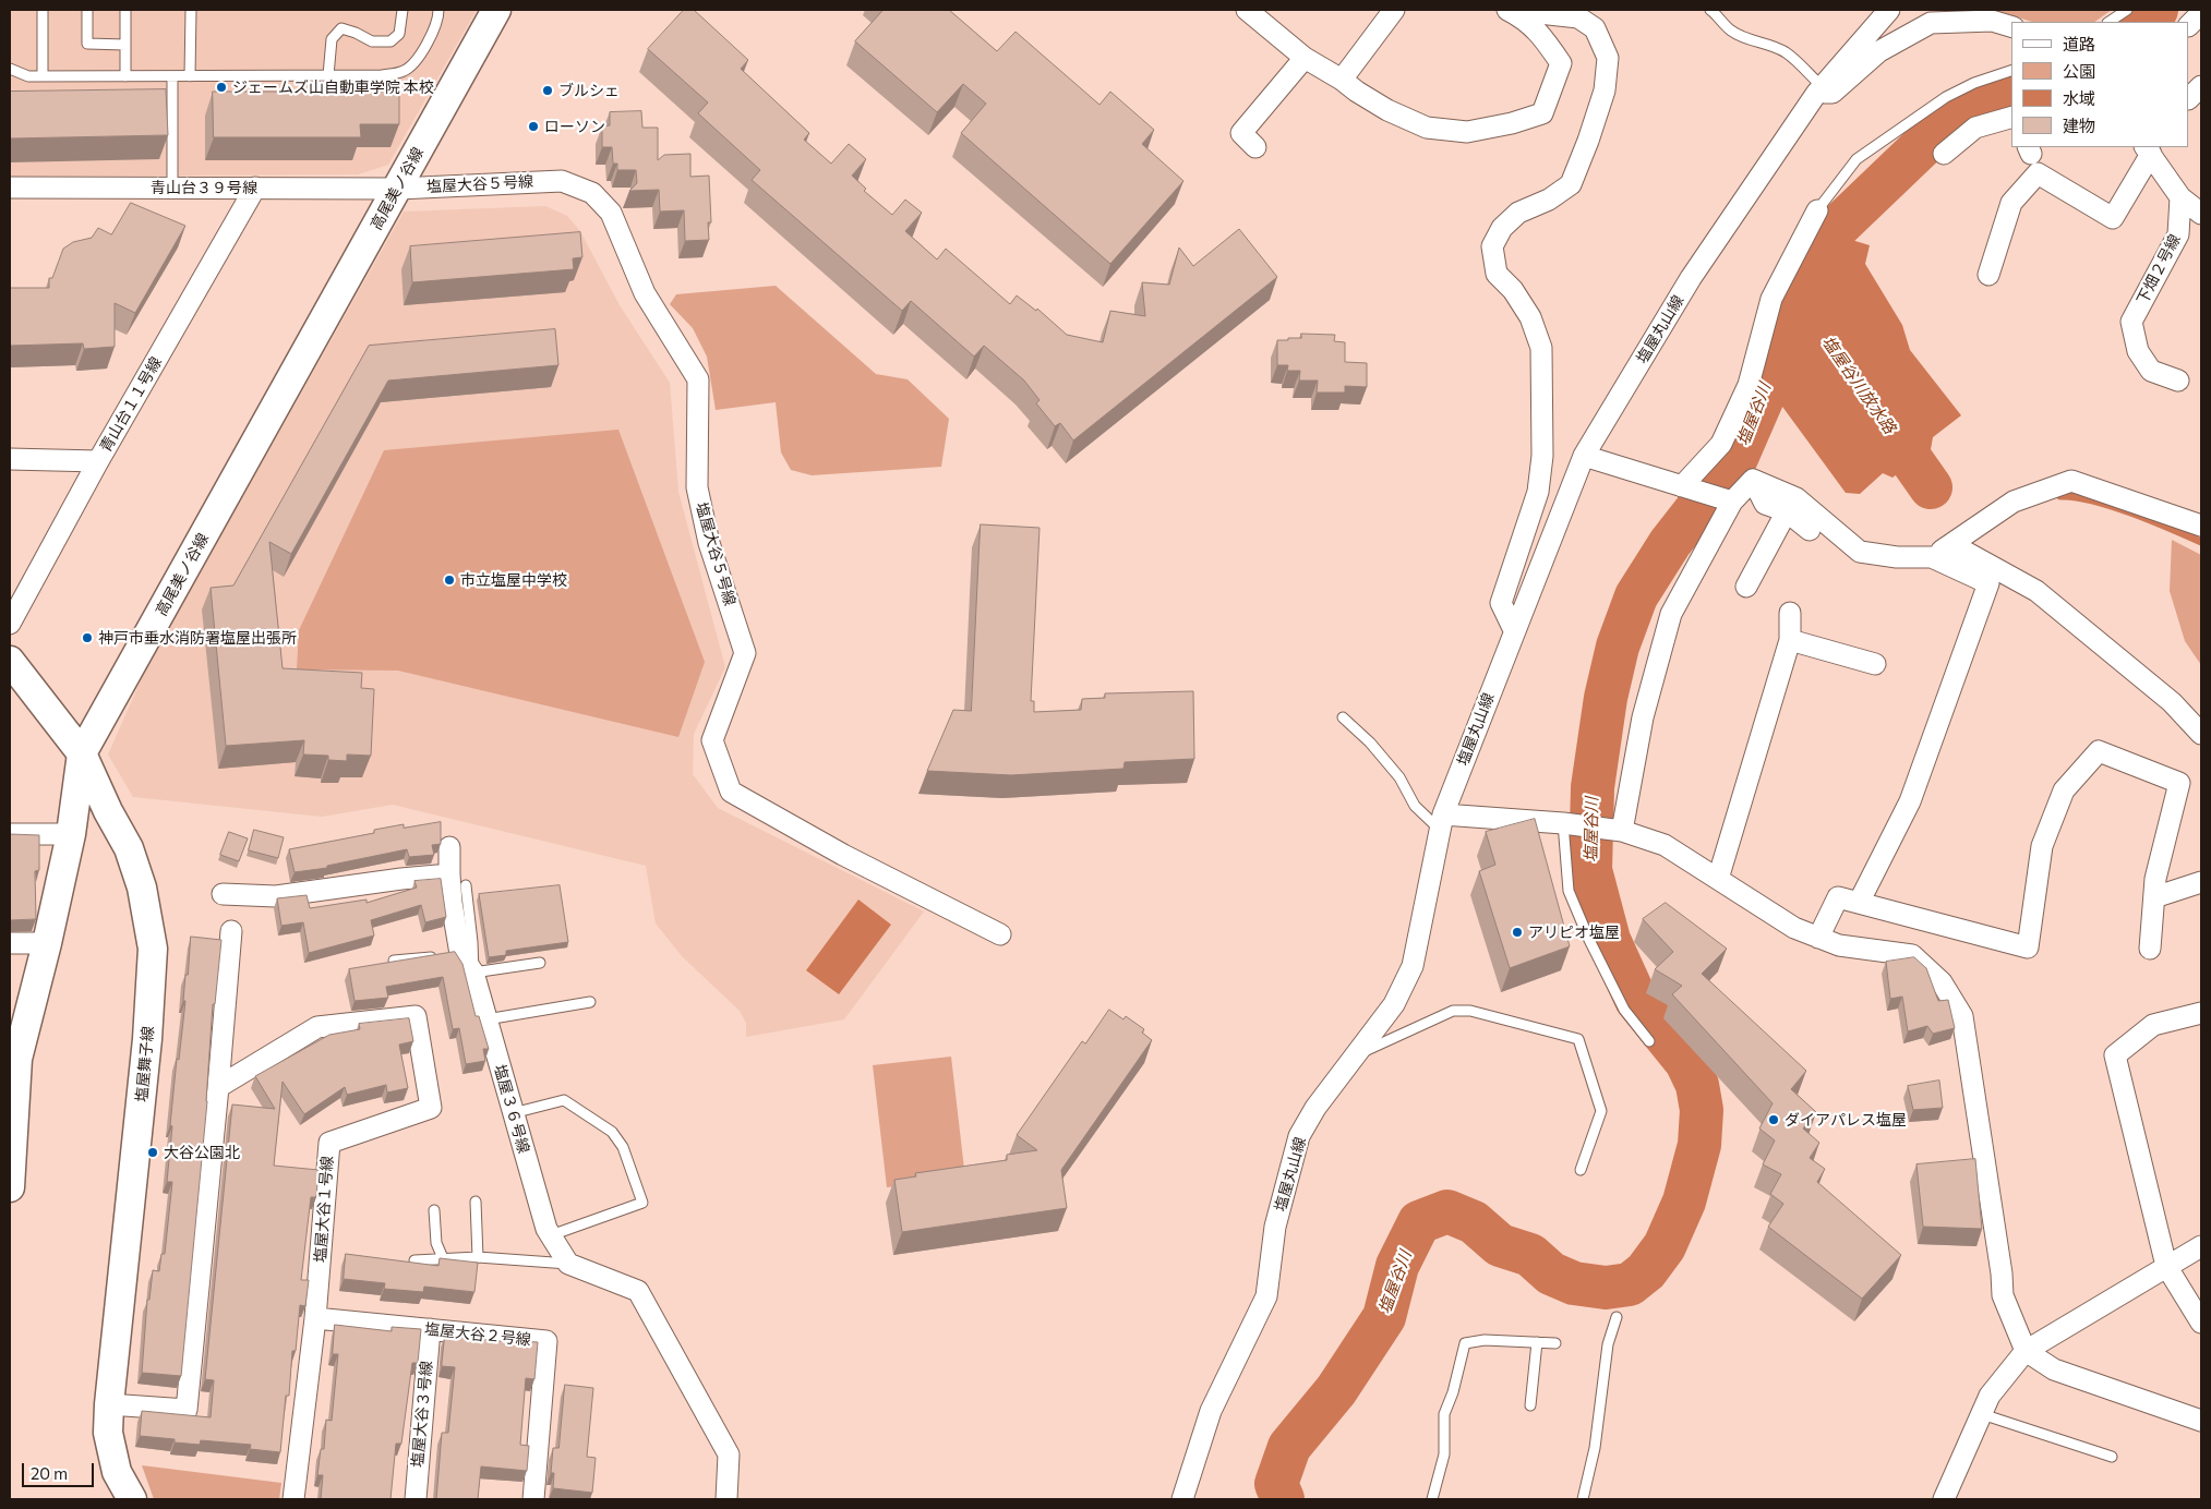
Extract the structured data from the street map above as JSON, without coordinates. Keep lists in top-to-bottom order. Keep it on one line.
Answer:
{"streets":{"street":["塩屋大谷５号線","青山台３９号線","高尾美ノ谷線","下畑２号線","塩屋丸山線","青山台１１号線","塩屋舞子線","塩屋３６号線","塩屋大谷１号線","塩屋大谷２号線","塩屋大谷３号線"]},"crossings":[["塩屋大谷５号線","青山台３９号線"],["塩屋大谷５号線","高尾美ノ谷線"],["青山台３９号線","高尾美ノ谷線"],["青山台３９号線","青山台１１号線"],["高尾美ノ谷線","塩屋舞子線"],["塩屋大谷１号線","塩屋大谷２号線"],["塩屋大谷２号線","塩屋大谷３号線"]],"water":["塩屋谷川放水路","塩屋谷川"],"places":["ジェームズ山自動車学院 本校","ブルシェ","ローソン","市立塩屋中学校","神戸市垂水消防署塩屋出張所","アリピオ塩屋","ダイアパレス塩屋","大谷公園北"],"legend":["道路","公園","水域","建物"],"scale_bar":"20 m"}
